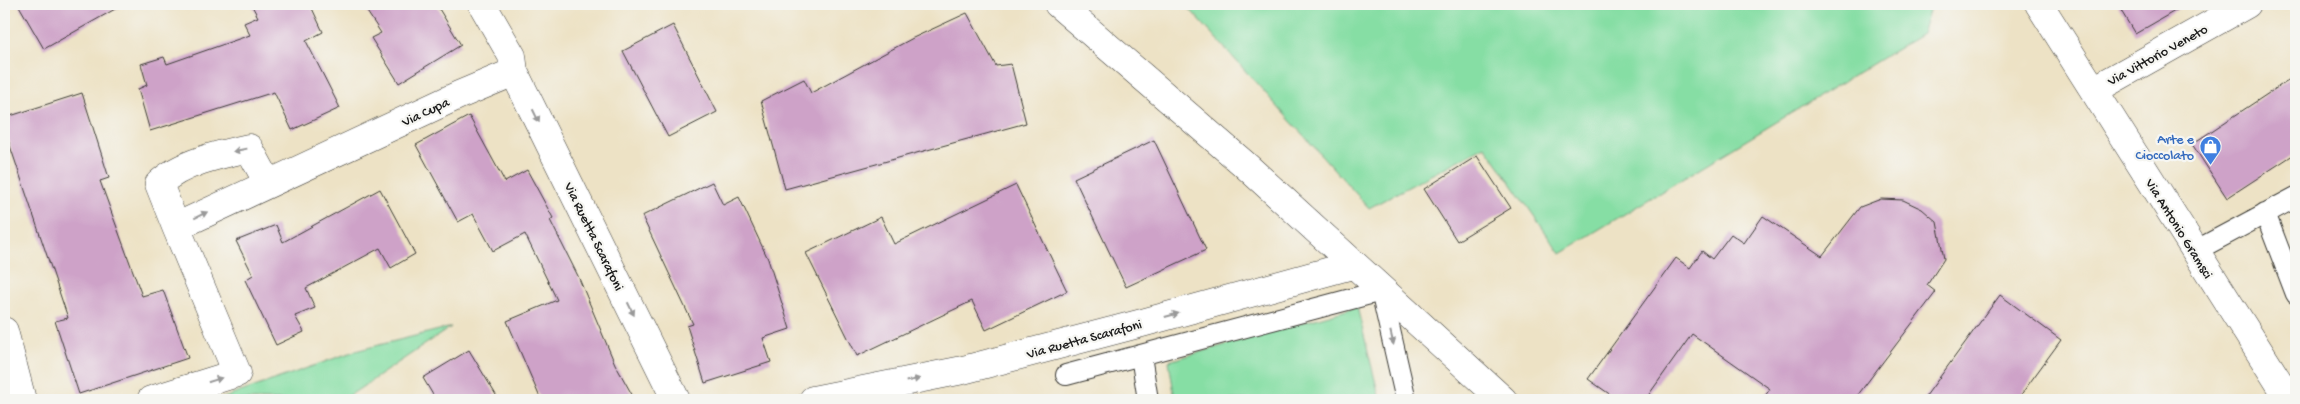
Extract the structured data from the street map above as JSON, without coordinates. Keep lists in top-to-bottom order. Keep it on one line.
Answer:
{"streets":{"street":["Via Vittorio Veneto","Via Cupa","Via Antonio Gramsci","Via Ruetta Scarafoni"]},"crossings":[["Via Vittorio Veneto","Via Antonio Gramsci"],["Via Cupa","Via Ruetta Scarafoni"]],"places":{"shop":["Arte e Cioccolato"]}}
